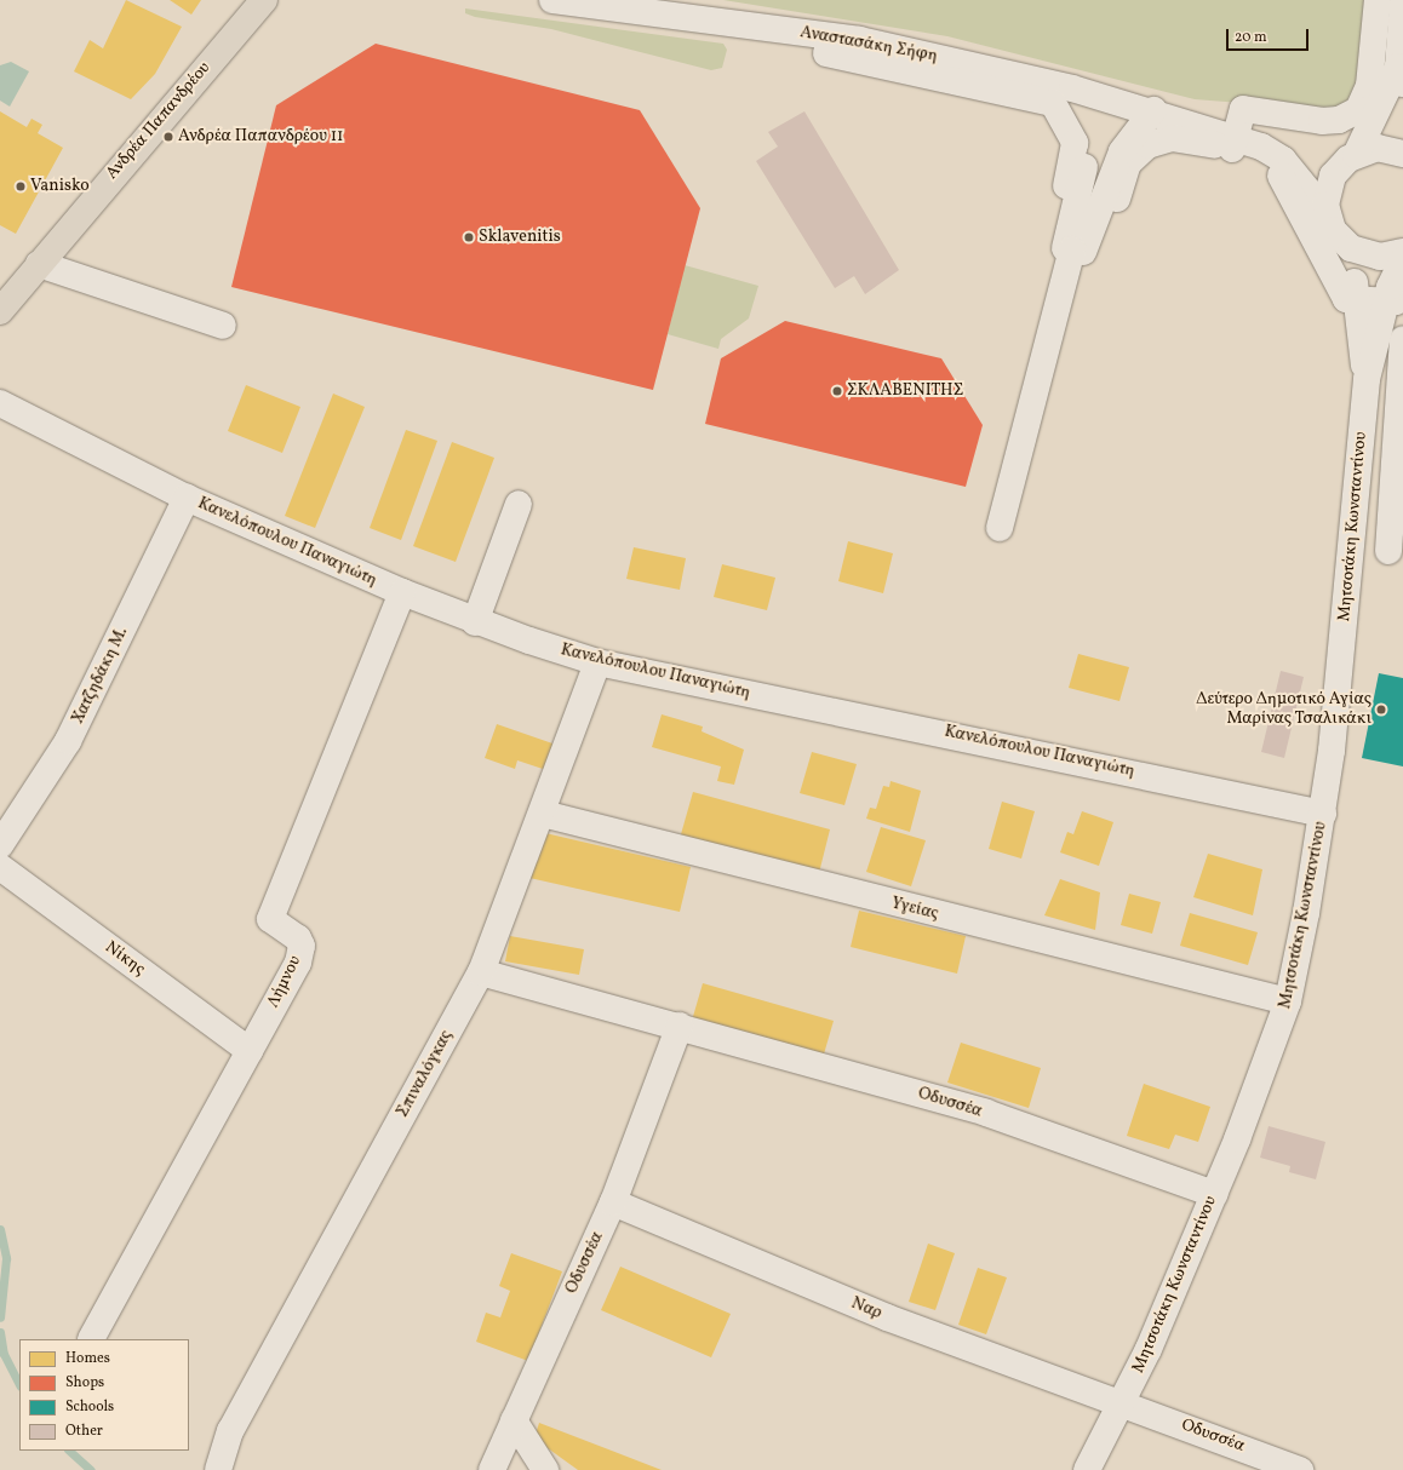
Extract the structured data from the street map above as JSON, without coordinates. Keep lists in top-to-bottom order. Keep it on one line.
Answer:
{"streets":{"main road":["Ανδρέα Παπανδρέου"],"street":["Αναστασάκη Σήφη","Μητσοτάκη Κωνσταντίνου","Κανελόπουλου Παναγιώτη","Χατζηδάκη Μ.","Υγείας","Νίκης","Λήμνου","Σπιναλόγκας","Οδυσσέα","Ναρ"]},"crossings":[["Μητσοτάκη Κωνσταντίνου","Κανελόπουλου Παναγιώτη"],["Μητσοτάκη Κωνσταντίνου","Υγείας"],["Μητσοτάκη Κωνσταντίνου","Οδυσσέα"],["Μητσοτάκη Κωνσταντίνου","Ναρ"],["Κανελόπουλου Παναγιώτη","Χατζηδάκη Μ."],["Κανελόπουλου Παναγιώτη","Λήμνου"],["Κανελόπουλου Παναγιώτη","Σπιναλόγκας"],["Υγείας","Σπιναλόγκας"],["Νίκης","Λήμνου"],["Σπιναλόγκας","Οδυσσέα"],["Οδυσσέα","Ναρ"]],"places":["Ανδρέα Παπανδρέου 11","Vanisko","Sklavenitis","ΣΚΛΑΒΕΝΙΤΗΣ","Δεύτερο Δημοτικό Αγίας Μαρίνας Τσαλικάκι"],"legend":["Homes","Shops","Schools","Other"],"scale_bar":"20 m"}
